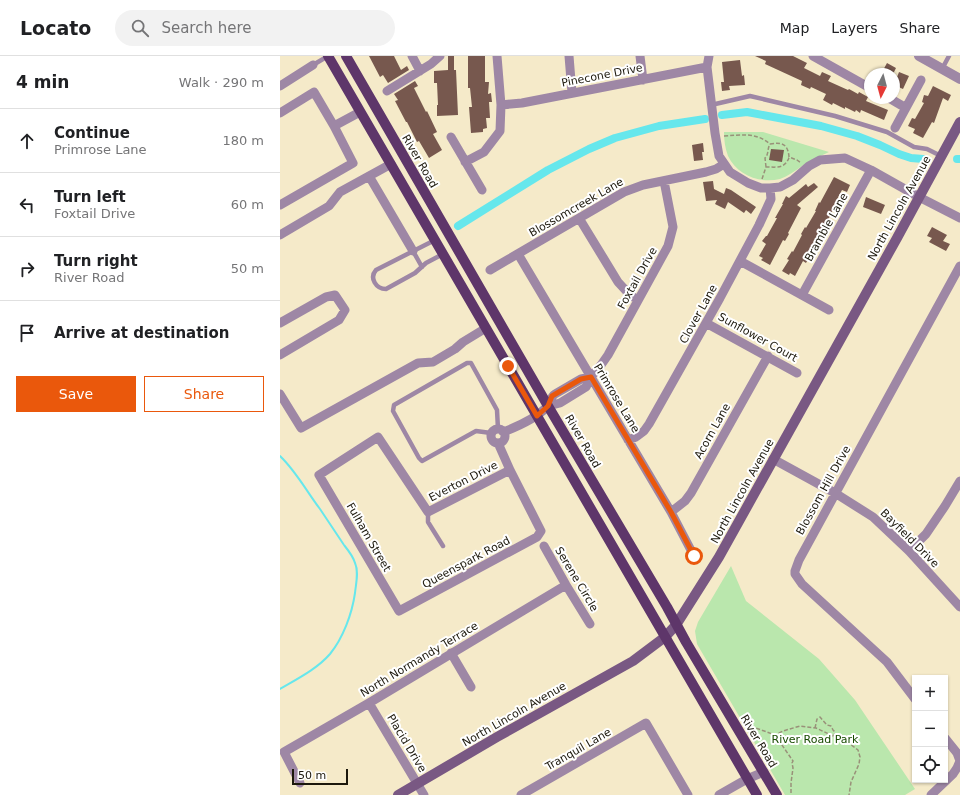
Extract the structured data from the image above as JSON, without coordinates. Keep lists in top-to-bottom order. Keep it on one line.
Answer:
{"streets":{"main road":["River Road","North Lincoln Avenue"],"street":["Pinecone Drive","Blossomcreek Lane","Bramble Lane","Foxtail Drive","Clover Lane","Sunflower Court","Primrose Lane","Acorn Lane","Everton Drive","Blossom Hill Drive","Fulham Street","Bayfield Drive","Queenspark Road","Serene Circle","North Normandy Terrace","Placid Drive","Tranquil Lane"]},"crossings":[["River Road","North Lincoln Avenue"],["River Road","Foxtail Drive"],["Blossomcreek Lane","Foxtail Drive"],["Blossomcreek Lane","Primrose Lane"],["North Lincoln Avenue","Bayfield Drive"],["North Lincoln Avenue","Placid Drive"],["Foxtail Drive","Primrose Lane"],["Clover Lane","Sunflower Court"],["Clover Lane","Primrose Lane"],["Sunflower Court","Acorn Lane"],["Primrose Lane","Acorn Lane"],["Everton Drive","Fulham Street"],["Everton Drive","Queenspark Road"],["Blossom Hill Drive","Bayfield Drive"],["Fulham Street","Queenspark Road"],["Serene Circle","North Normandy Terrace"],["North Normandy Terrace","Placid Drive"]],"parks":["River Road Park"],"scale_bar":"50 m","north":"bottom","page":{"header":"Locato","search":"Search here","nav":["Map","Layers","Share"],"heading":["4 min","Walk · 290 m"],"list":[["Continue","Primrose Lane","180 m"],["Turn left","Foxtail Drive","60 m"],["Turn right","River Road","50 m"],"Arrive at destination"],"buttons":["Save","Share"],"map_buttons":["+","−"],"scale":"50 m"}}
